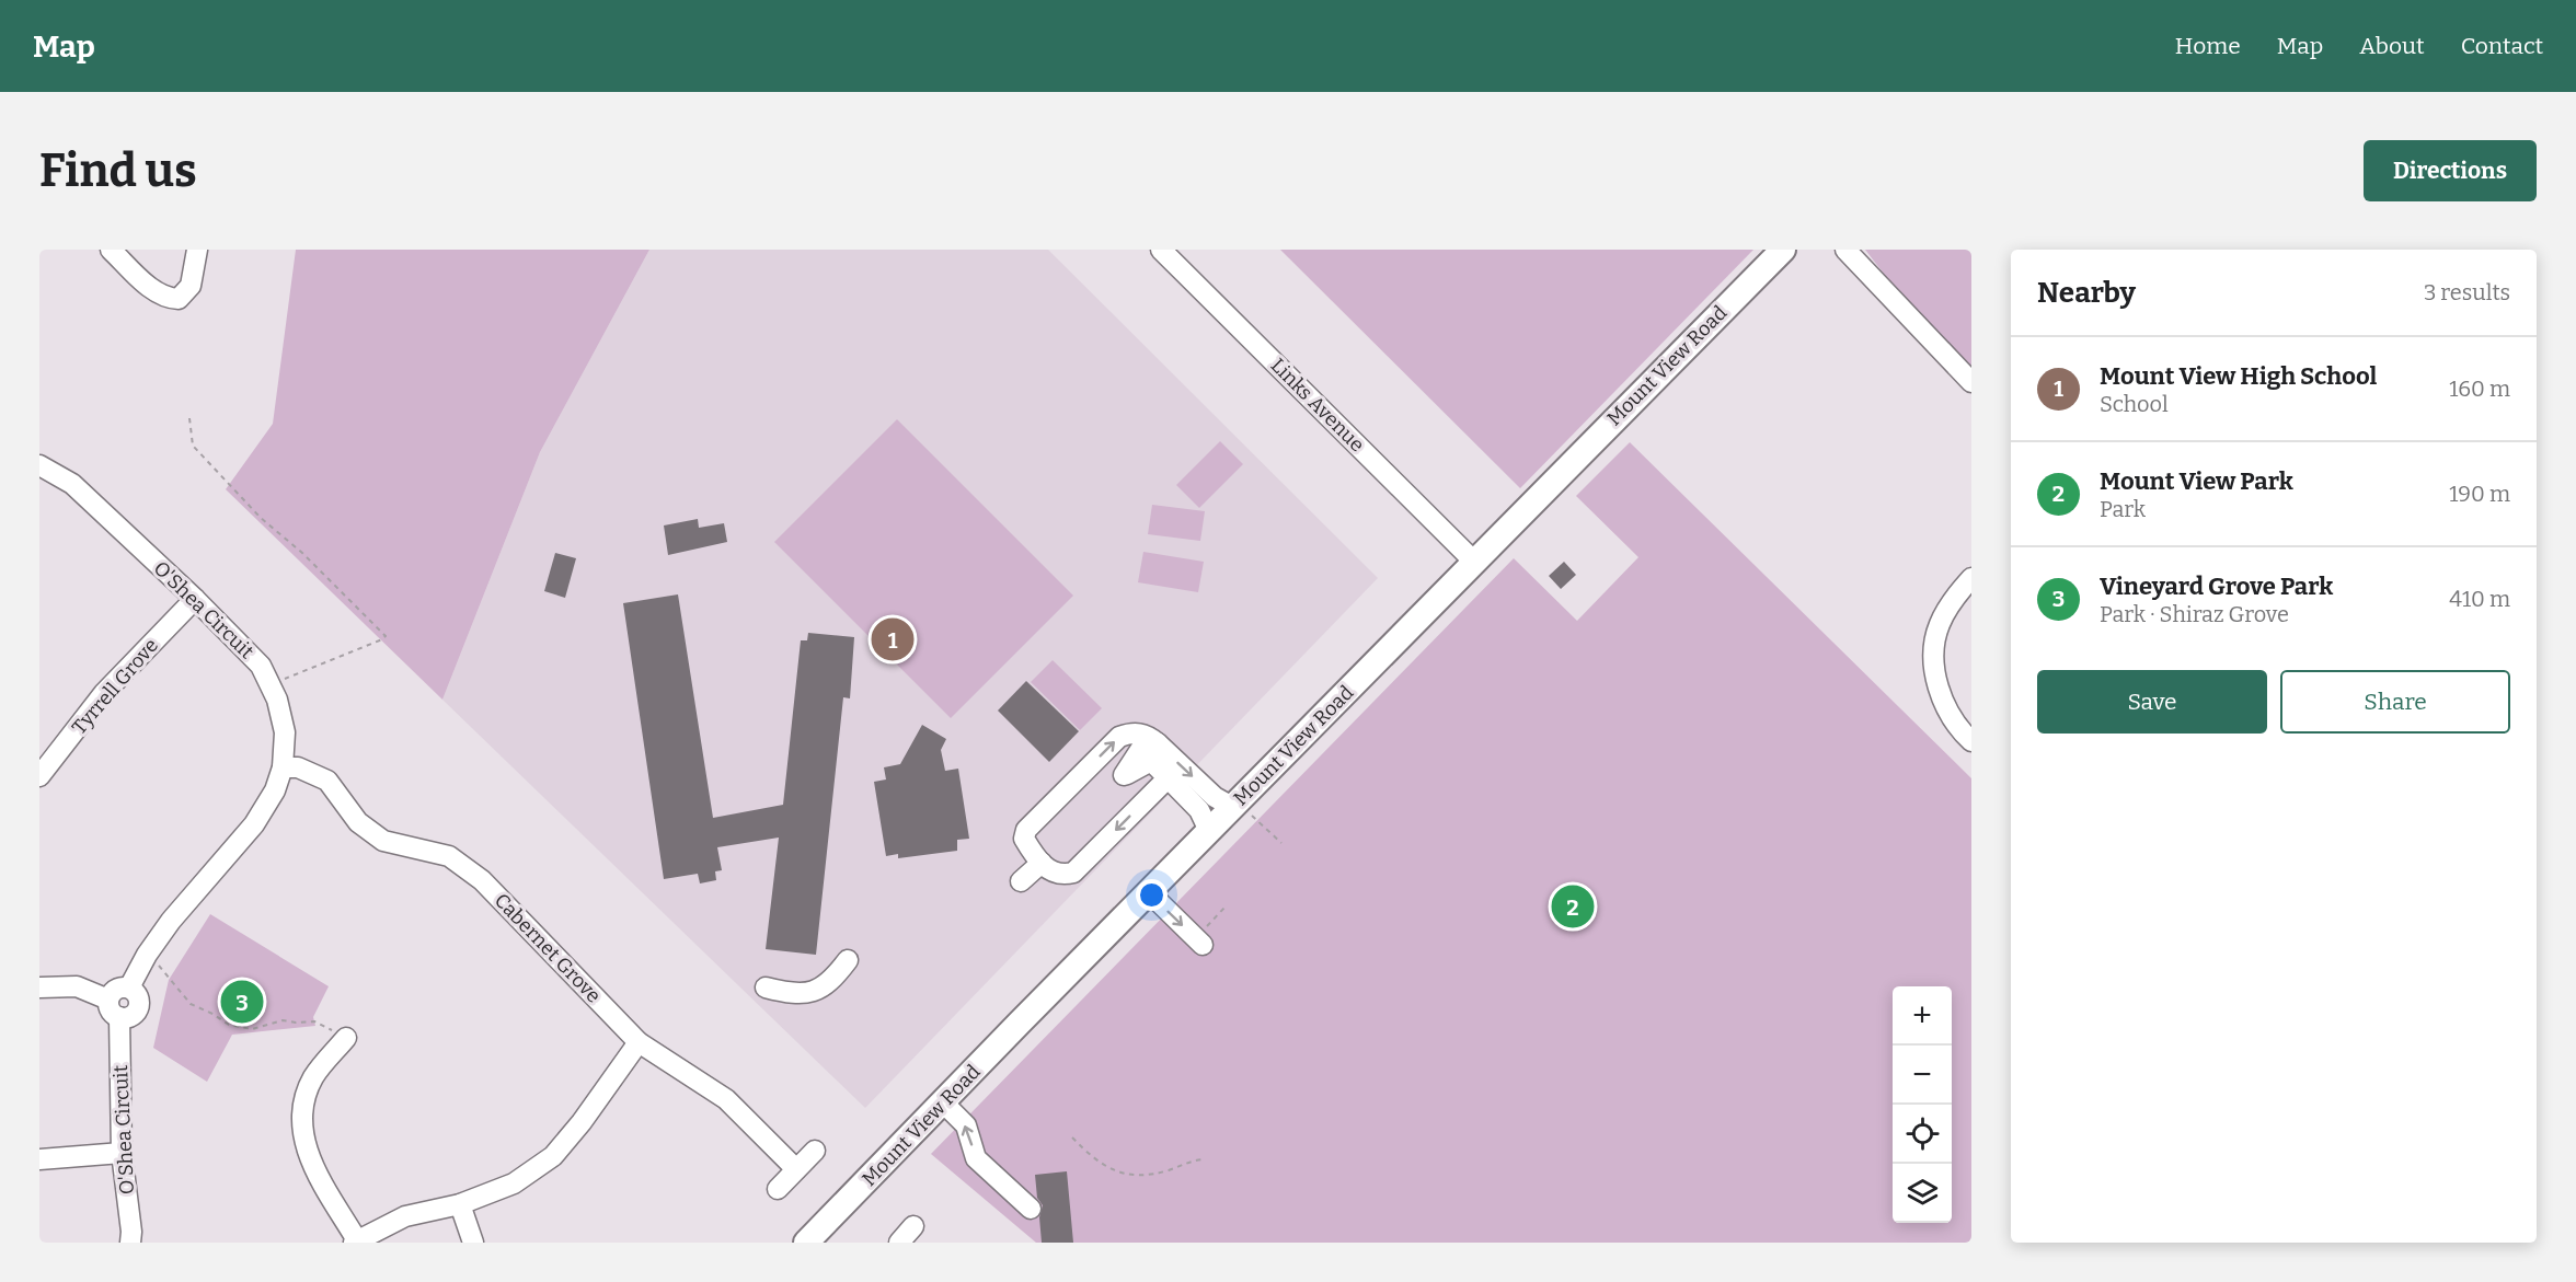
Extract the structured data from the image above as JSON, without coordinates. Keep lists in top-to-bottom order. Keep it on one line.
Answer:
{"streets":{"main road":["Mount View Road"],"street":["Links Avenue","O'Shea Circuit","Tyrrell Grove","Cabernet Grove"]},"crossings":[["Mount View Road","Links Avenue"],["O'Shea Circuit","Tyrrell Grove"],["O'Shea Circuit","Cabernet Grove"]],"page":{"header":"Map","nav":["Home","Map","About","Contact"],"buttons":["Directions",["Save","Share"]],"title":"Find us","heading":["Nearby","3 results"],"list":[{"mark":"1","name":"Mount View High School","note":"School","value":"160 m"},{"mark":"2","name":"Mount View Park","note":"Park","value":"190 m"},{"mark":"3","name":"Vineyard Grove Park","note":"Park · Shiraz Grove","value":"410 m"}],"pins":["1","2","3"],"map_buttons":["+","−"]}}
